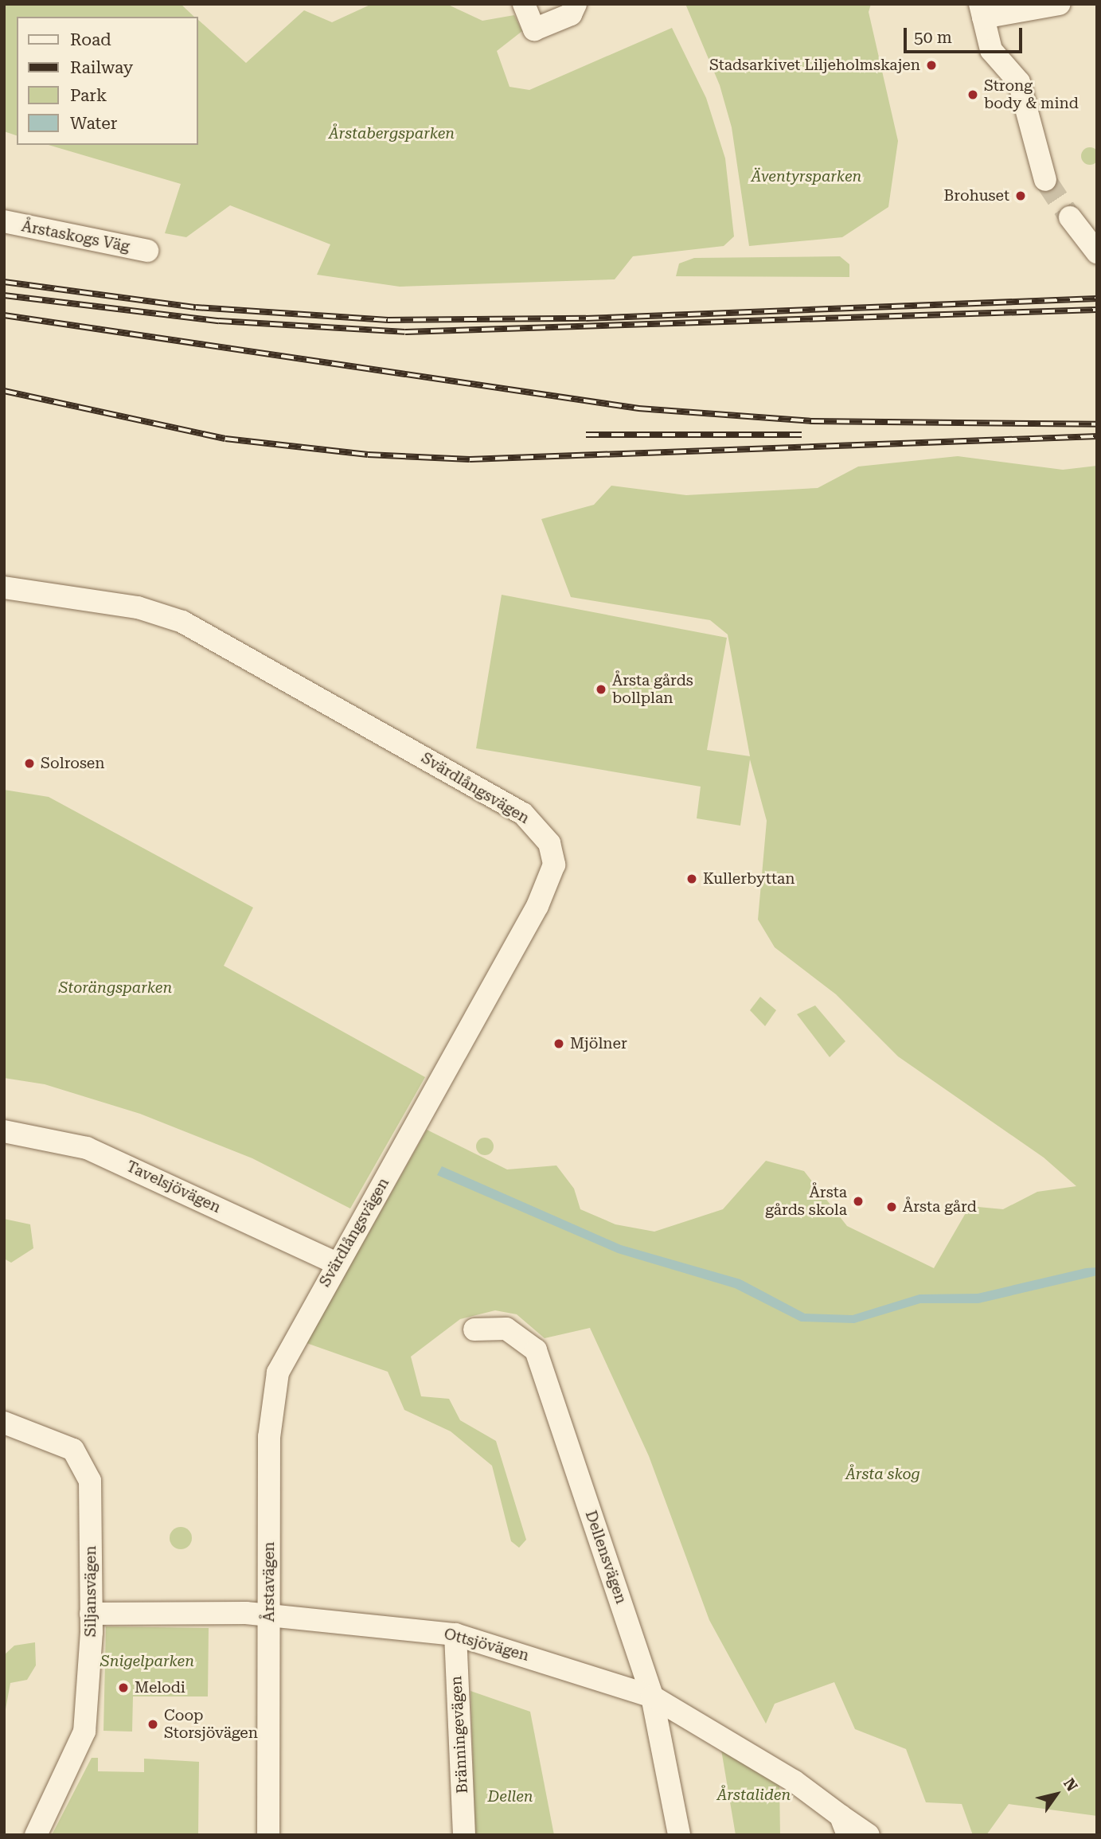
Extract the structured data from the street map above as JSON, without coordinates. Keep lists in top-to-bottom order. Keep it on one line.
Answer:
{"streets":{"street":["Årstaskogs Väg","Svärdlångsvägen","Tavelsjövägen","Dellensvägen","Årstavägen","Siljansvägen","Ottsjövägen","Bränningevägen"]},"crossings":[["Svärdlångsvägen","Tavelsjövägen"],["Svärdlångsvägen","Årstavägen"],["Dellensvägen","Ottsjövägen"],["Årstavägen","Ottsjövägen"],["Siljansvägen","Ottsjövägen"],["Ottsjövägen","Bränningevägen"]],"parks":["Årstabergsparken","Äventyrsparken","Storängsparken","Årsta skog","Snigelparken","Årstaliden","Dellen"],"places":["Stadsarkivet Liljeholmskajen","Strong body & mind","Brohuset","Årsta gårds bollplan","Solrosen","Kullerbyttan","Mjölner","Årsta gårds skola","Årsta gård","Melodi","Coop Storsjövägen"],"legend":["Road","Railway","Park","Water"],"scale_bar":"50 m","north":"top right"}
